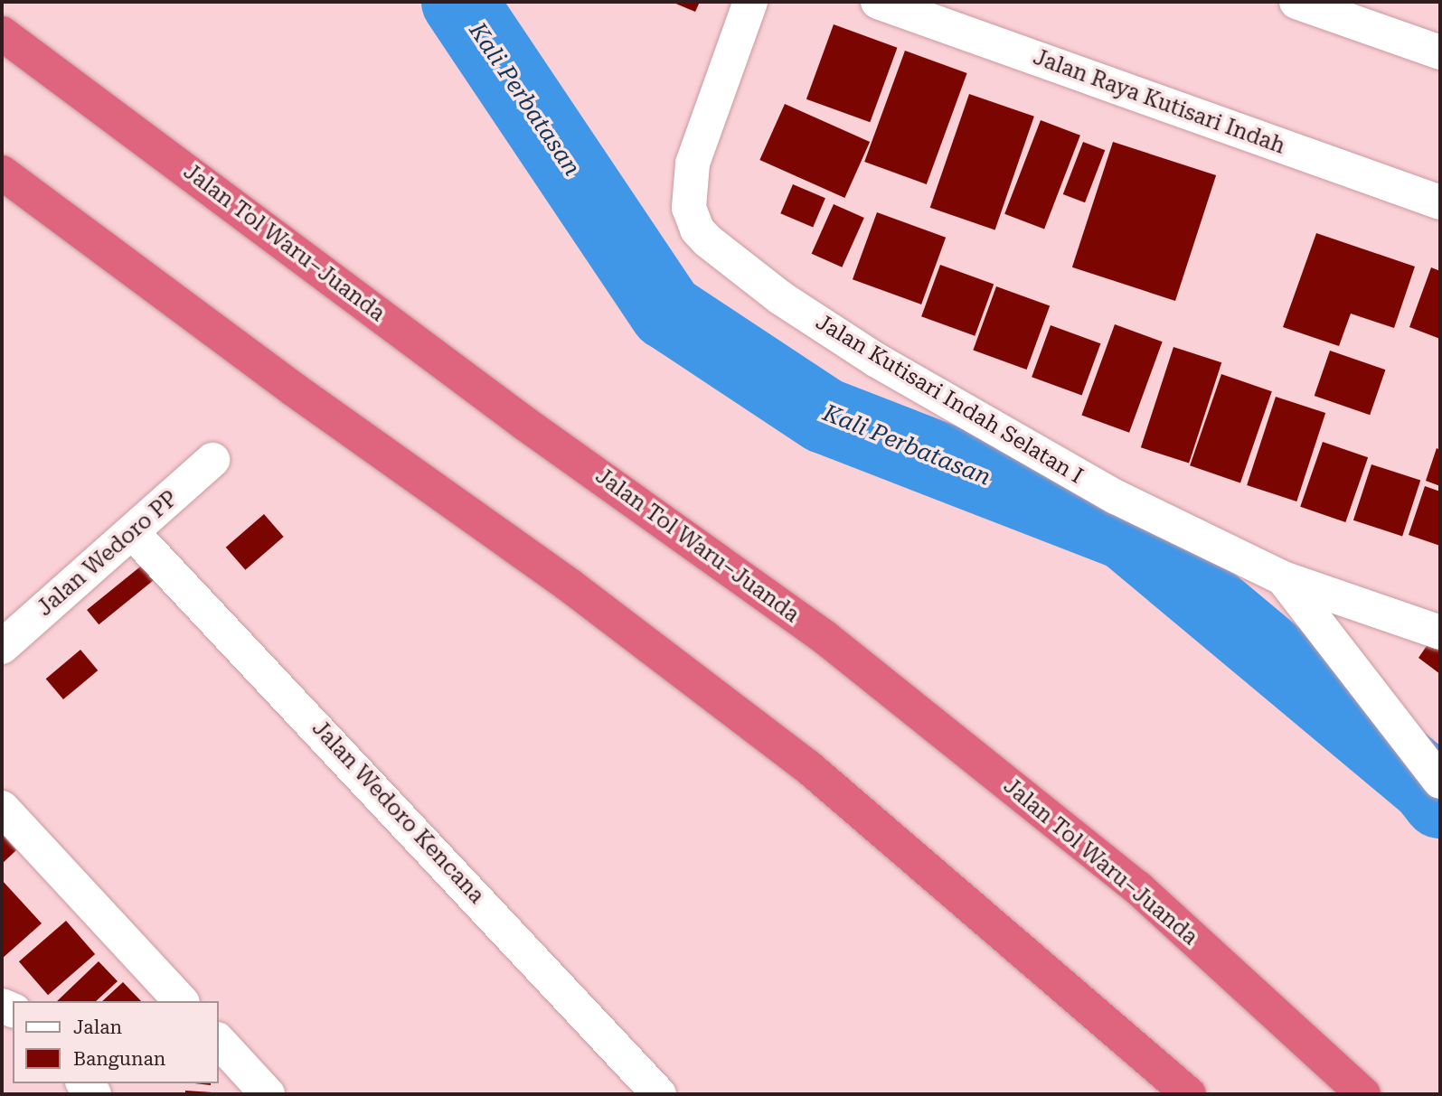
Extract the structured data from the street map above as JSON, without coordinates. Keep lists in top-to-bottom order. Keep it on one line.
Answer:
{"streets":{"highway":["Jalan Tol Waru–Juanda"],"street":["Jalan Raya Kutisari Indah","Jalan Kutisari Indah Selatan I","Jalan Wedoro PP","Jalan Wedoro Kencana"]},"crossings":[["Jalan Wedoro PP","Jalan Wedoro Kencana"]],"water":["Kali Perbatasan"],"legend":["Jalan","Bangunan"]}
